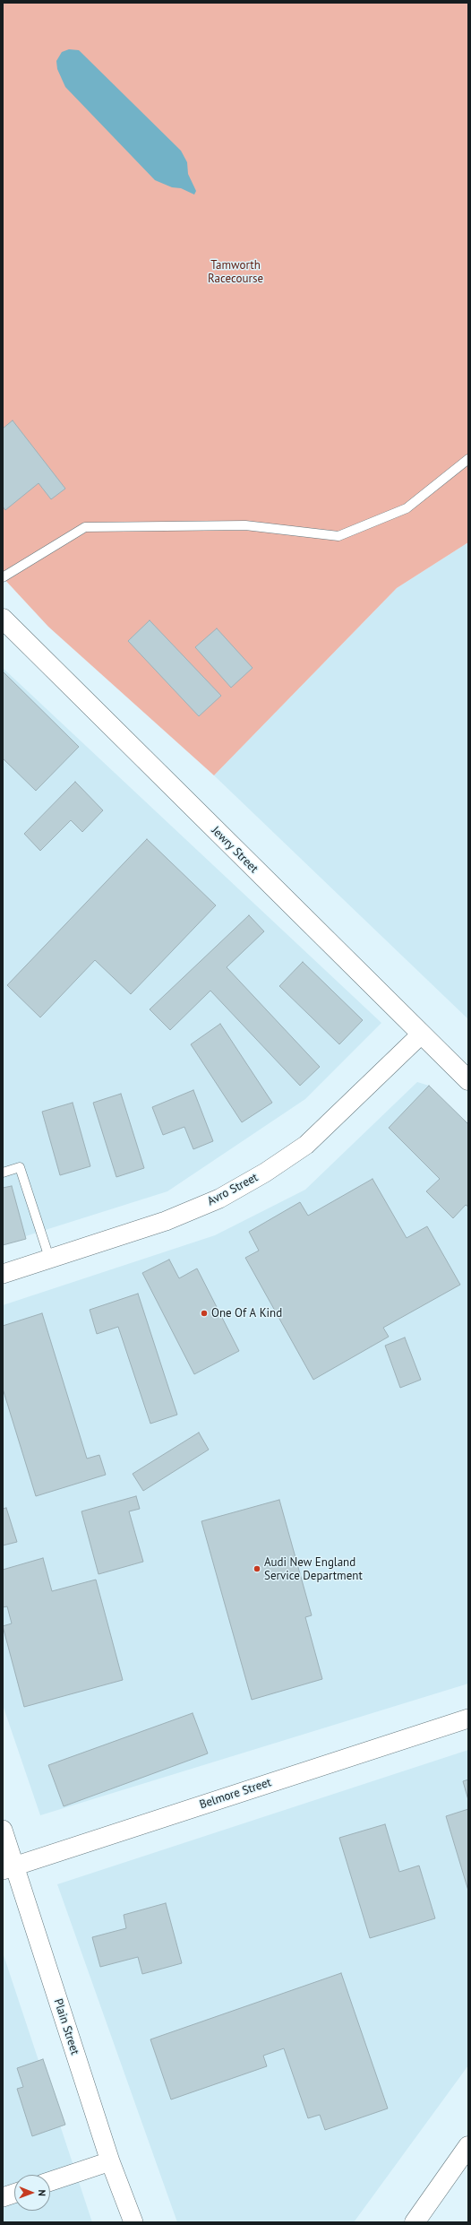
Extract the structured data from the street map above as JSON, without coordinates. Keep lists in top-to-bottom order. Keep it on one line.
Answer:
{"streets":{"main road":["Jewry Street"],"street":["Avro Street","Belmore Street","Plain Street"]},"crossings":[["Jewry Street","Avro Street"],["Belmore Street","Plain Street"]],"parks":["Tamworth Racecourse"],"places":["One Of A Kind","Audi New England Service Department"],"north":"right"}
